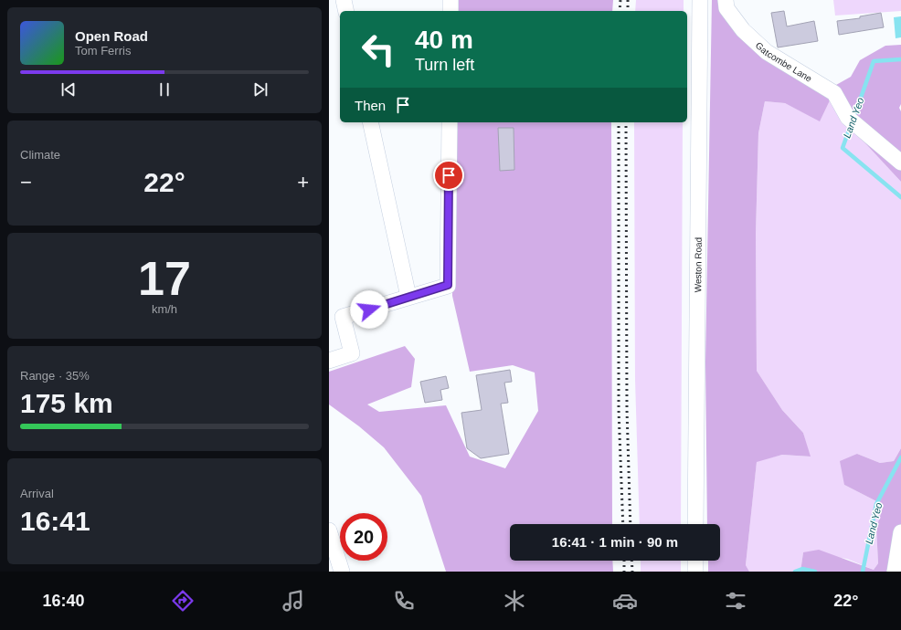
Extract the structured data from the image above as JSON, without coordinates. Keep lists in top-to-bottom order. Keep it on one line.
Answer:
{"streets":{"street":["Gatcombe Lane","Weston Road"]},"water":["Land Yeo"],"page":{"turn":["40 m","Turn left"],"song":["Open Road","Tom Ferris"],"then":"Then","tile":["Climate",["17","km/h"],["Range · 35%","175 km"],["Arrival","16:41"]],"heat":["−","22°","+"],"limit":"20","trip":"16:41 · 1 min · 90 m","tabs":["16:40","22°"]}}
